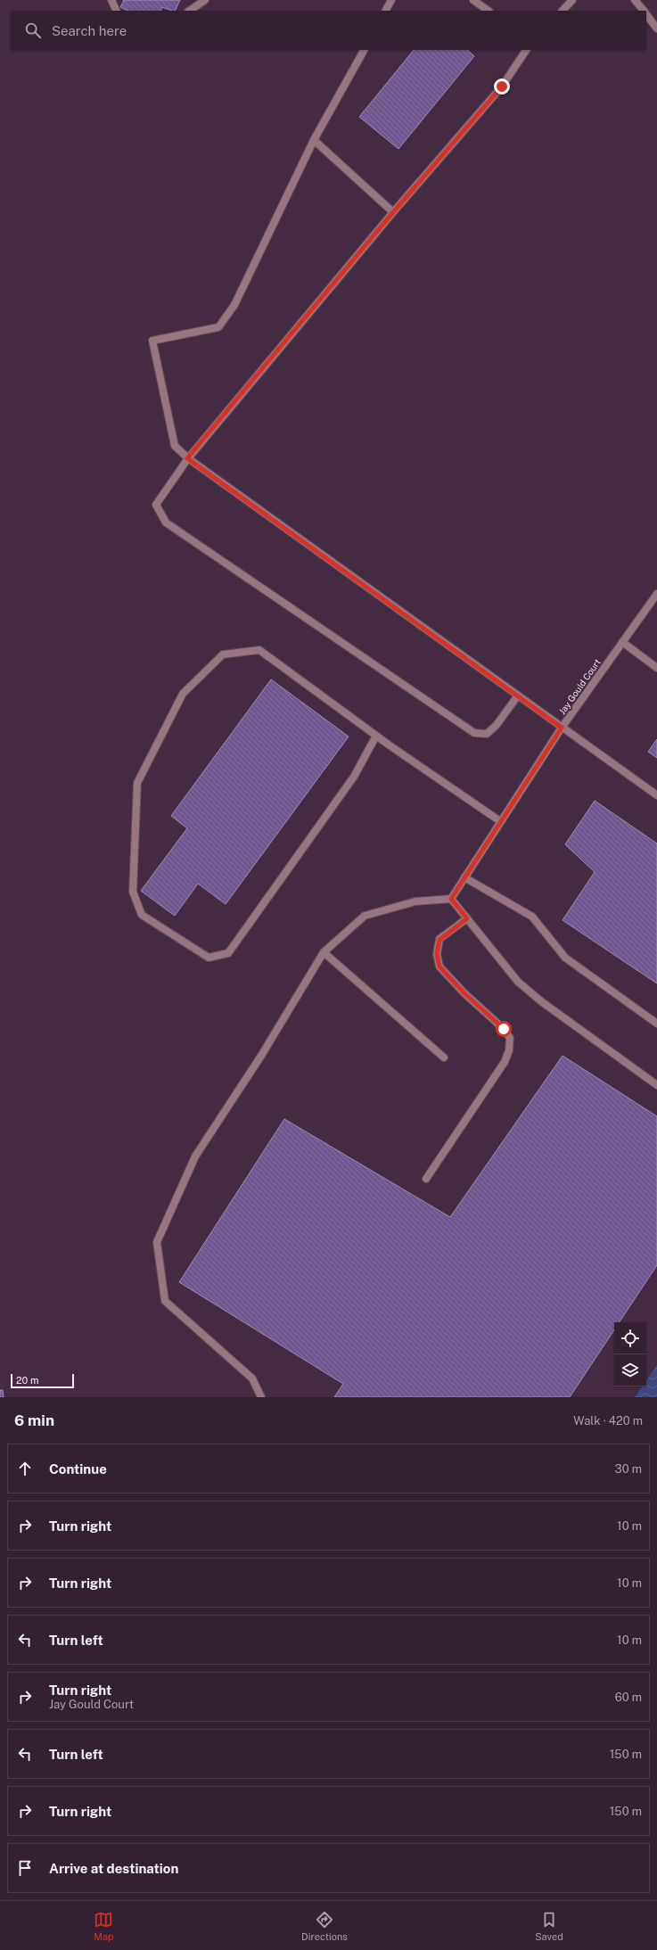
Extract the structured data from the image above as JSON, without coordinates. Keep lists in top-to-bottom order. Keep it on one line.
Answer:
{"streets":{"street":["Jay Gould Court"]},"scale_bar":"20 m","page":{"search":"Search here","scale":"20 m","heading":["6 min","Walk · 420 m"],"list":[["Continue","30 m"],["Turn right","10 m"],["Turn right","10 m"],["Turn left","10 m"],["Turn right","Jay Gould Court","60 m"],["Turn left","150 m"],["Turn right","150 m"],"Arrive at destination"],"nav":["Map","Directions","Saved"]}}
